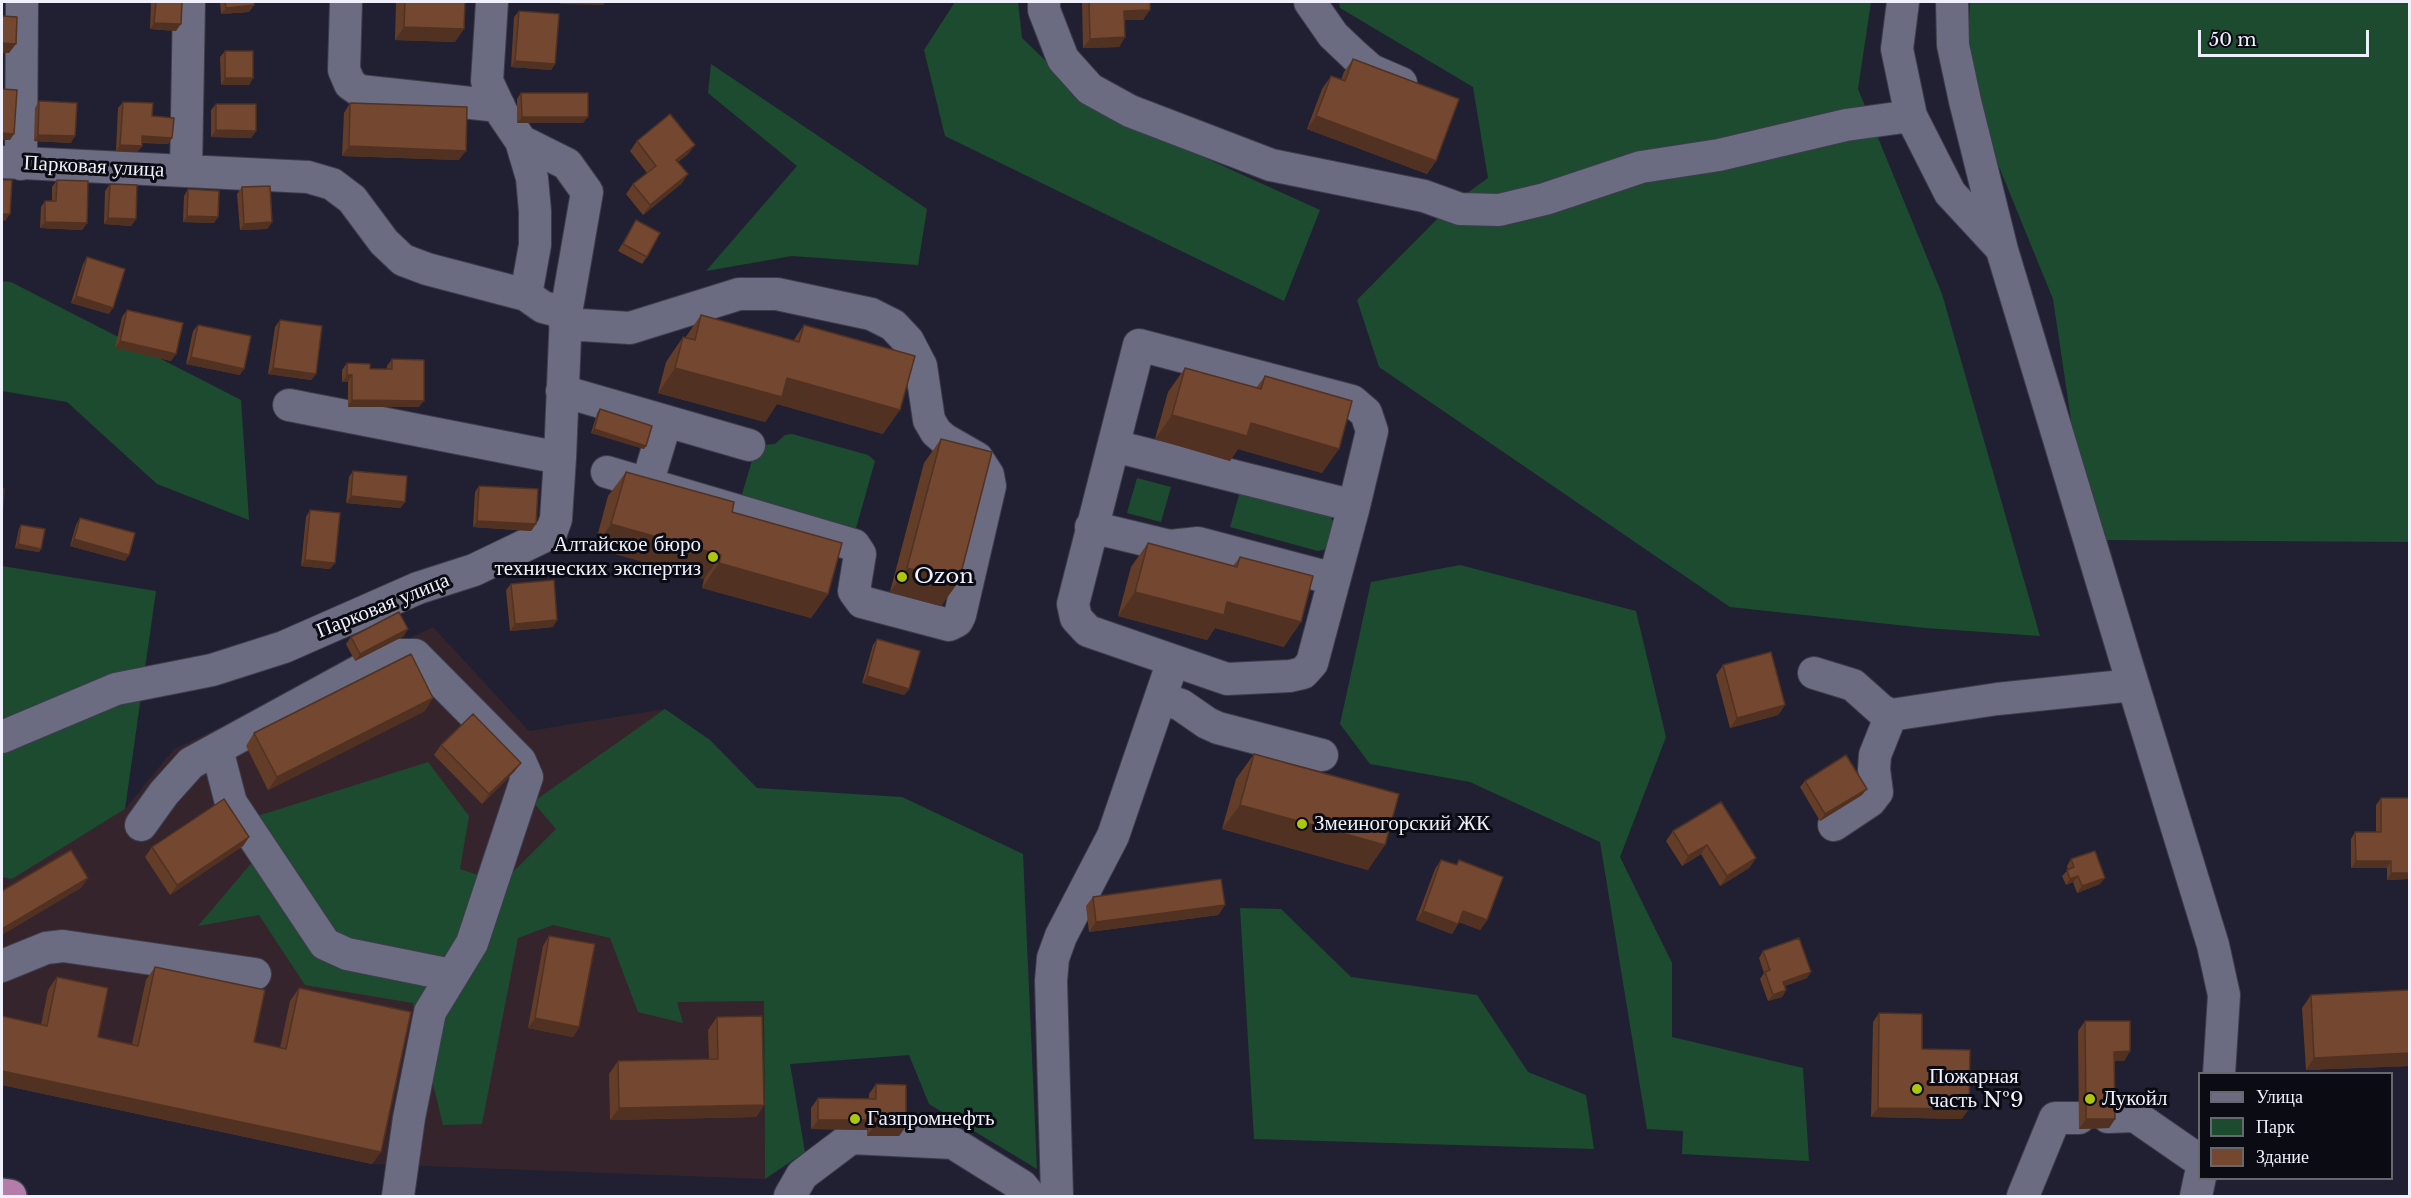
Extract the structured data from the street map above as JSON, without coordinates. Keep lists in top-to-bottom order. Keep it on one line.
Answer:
{"streets":{"street":["Парковая улица"]},"places":["Алтайское бюро технических экспертиз","Ozon","Змеиногорский ЖК","Пожарная часть №9","Лукойл","Газпромнефть"],"legend":["Улица","Парк","Здание"],"scale_bar":"50 m"}
